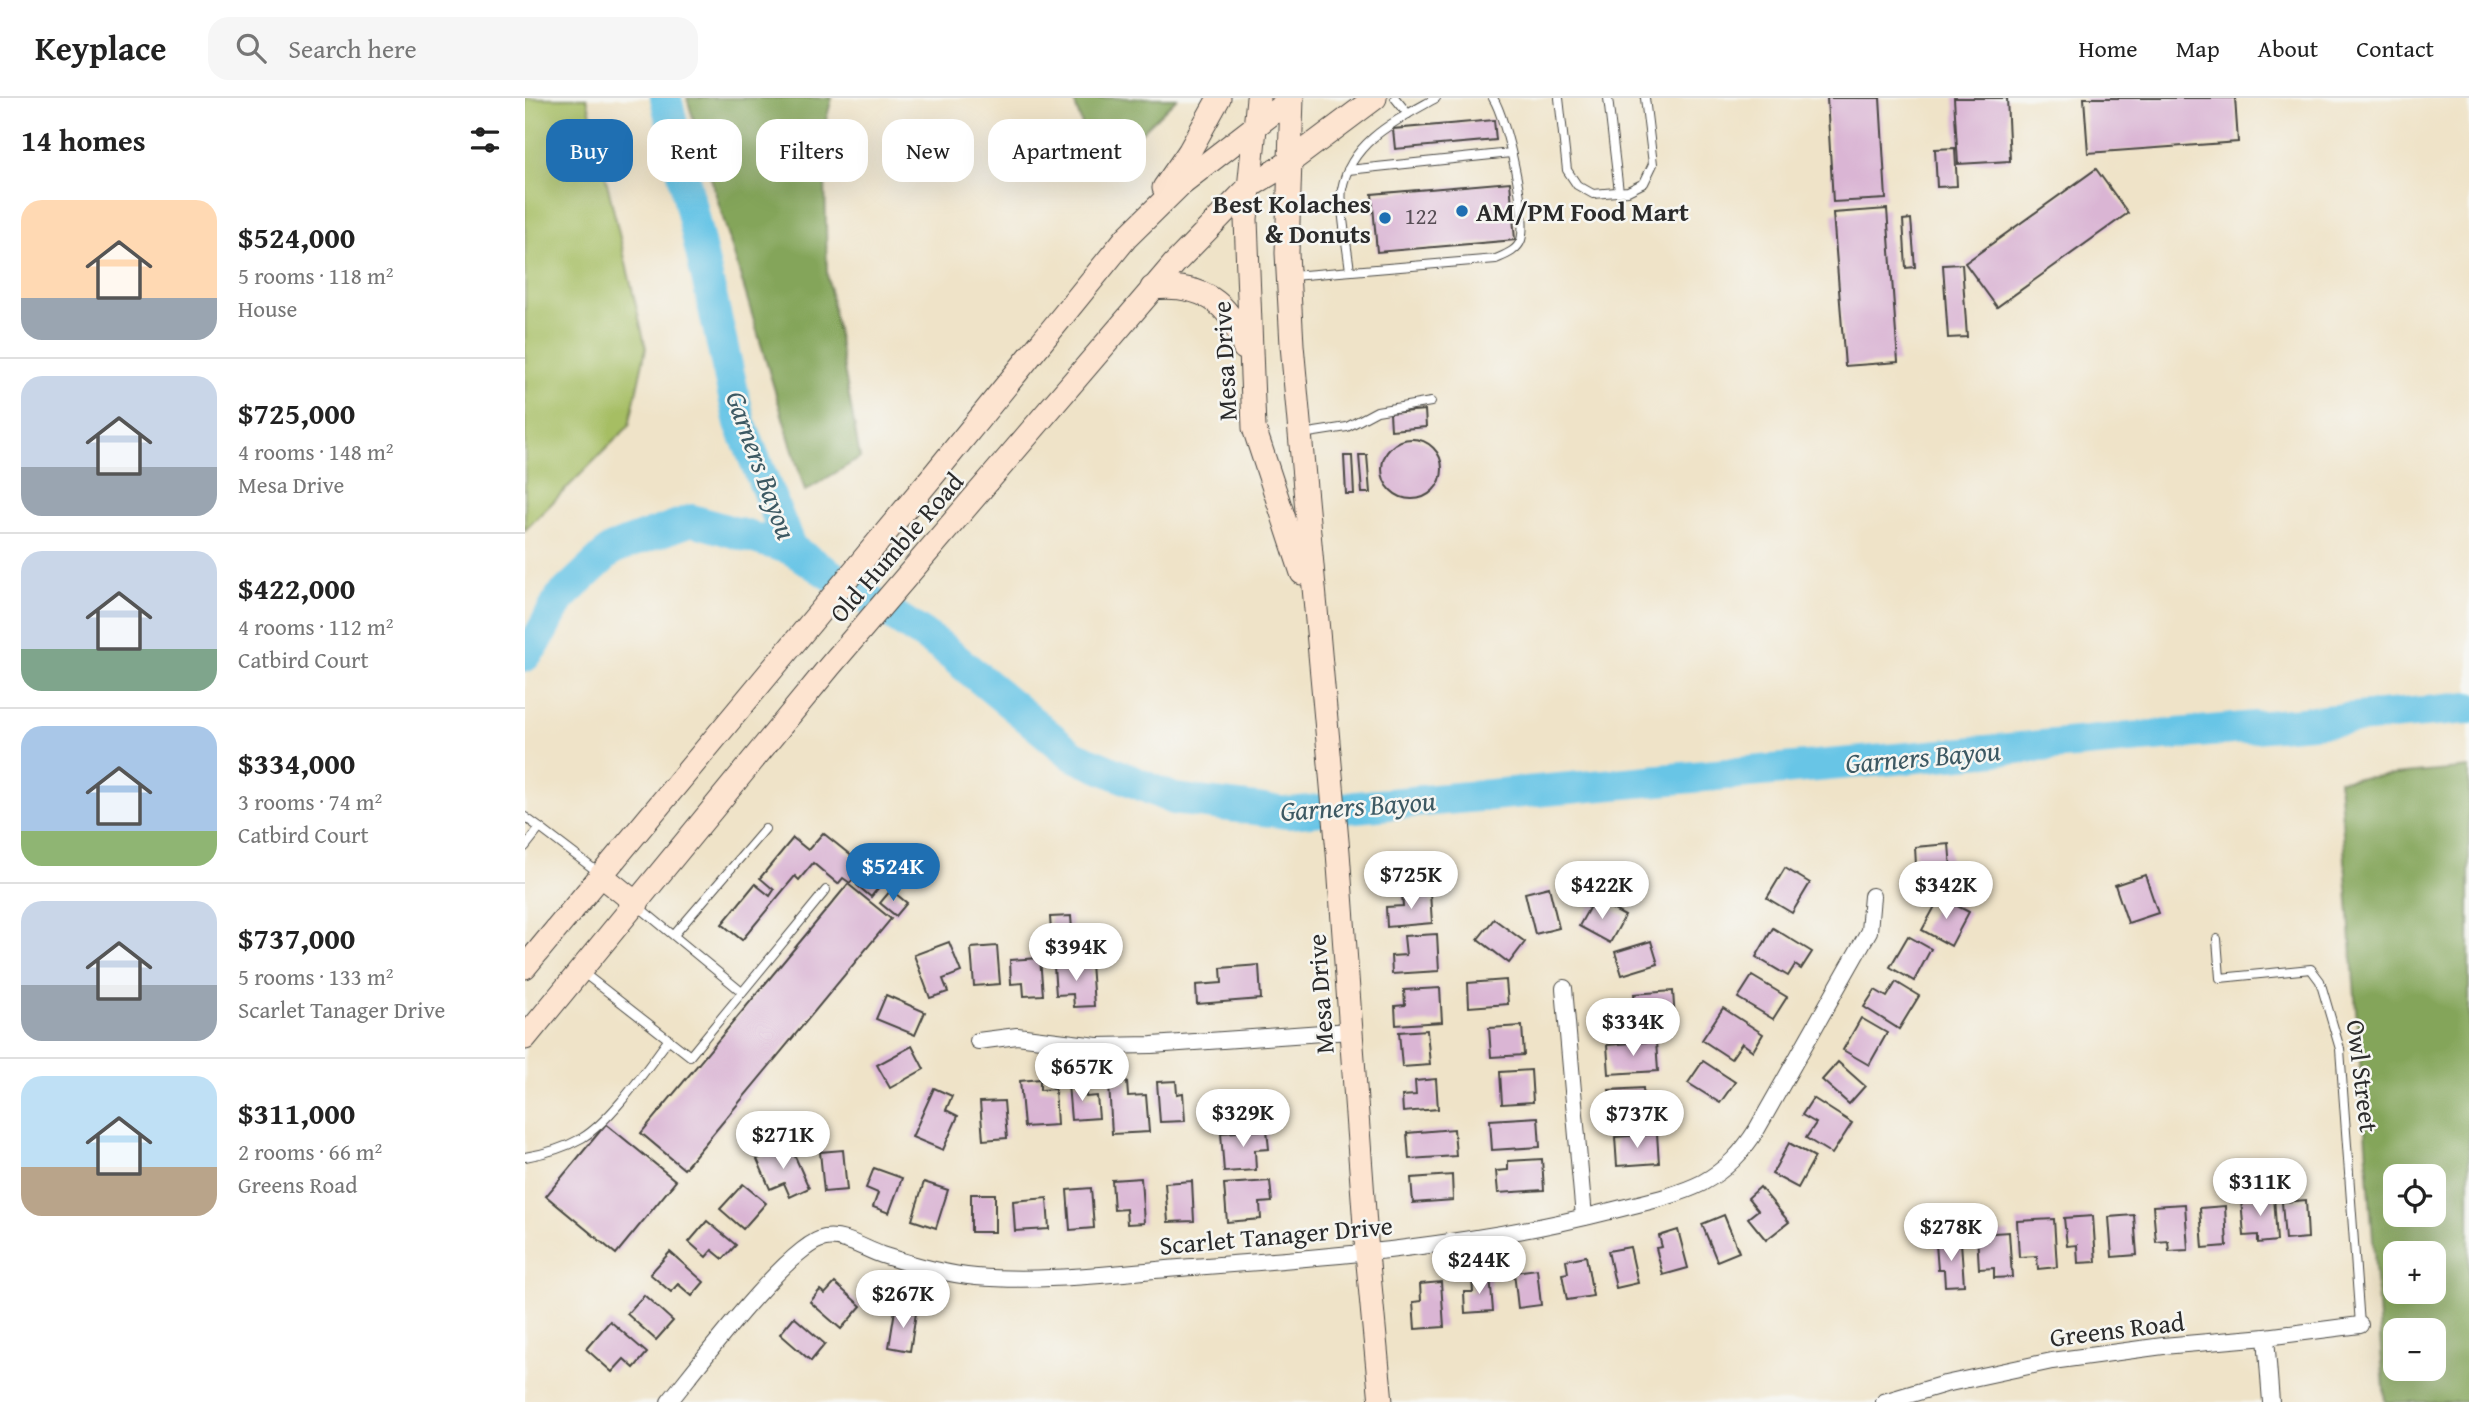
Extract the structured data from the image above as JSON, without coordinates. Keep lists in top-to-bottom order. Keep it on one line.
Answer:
{"streets":{"main road":["Mesa Drive","Old Humble Road"],"street":["Scarlet Tanager Drive","Greens Road"],"lane":["Owl Street"]},"crossings":[["Mesa Drive","Old Humble Road"],["Mesa Drive","Scarlet Tanager Drive"],["Owl Street","Greens Road"]],"water":["Garners Bayou"],"places":["AM/PM Food Mart","Best Kolaches & Donuts"],"house_numbers":["122"],"page":{"header":"Keyplace","search":"Search here","nav":["Home","Map","About","Contact"],"heading":"14 homes","chip":["Buy","Rent","Filters","New","Apartment"],"list":[{"name":"$524,000","note":"5 rooms · 118 m² · House"},{"name":"$725,000","note":"4 rooms · 148 m² · Mesa Drive"},{"name":"$422,000","note":"4 rooms · 112 m² · Catbird Court"},{"name":"$334,000","note":"3 rooms · 74 m² · Catbird Court"},{"name":"$737,000","note":"5 rooms · 133 m² · Scarlet Tanager Drive"},{"name":"$311,000","note":"2 rooms · 66 m² · Greens Road"}],"price":["$524K","$725K","$422K","$342K","$394K","$334K","$657K","$329K","$737K","$271K","$311K","$278K","$244K","$267K"],"map_buttons":["+","−"]}}
